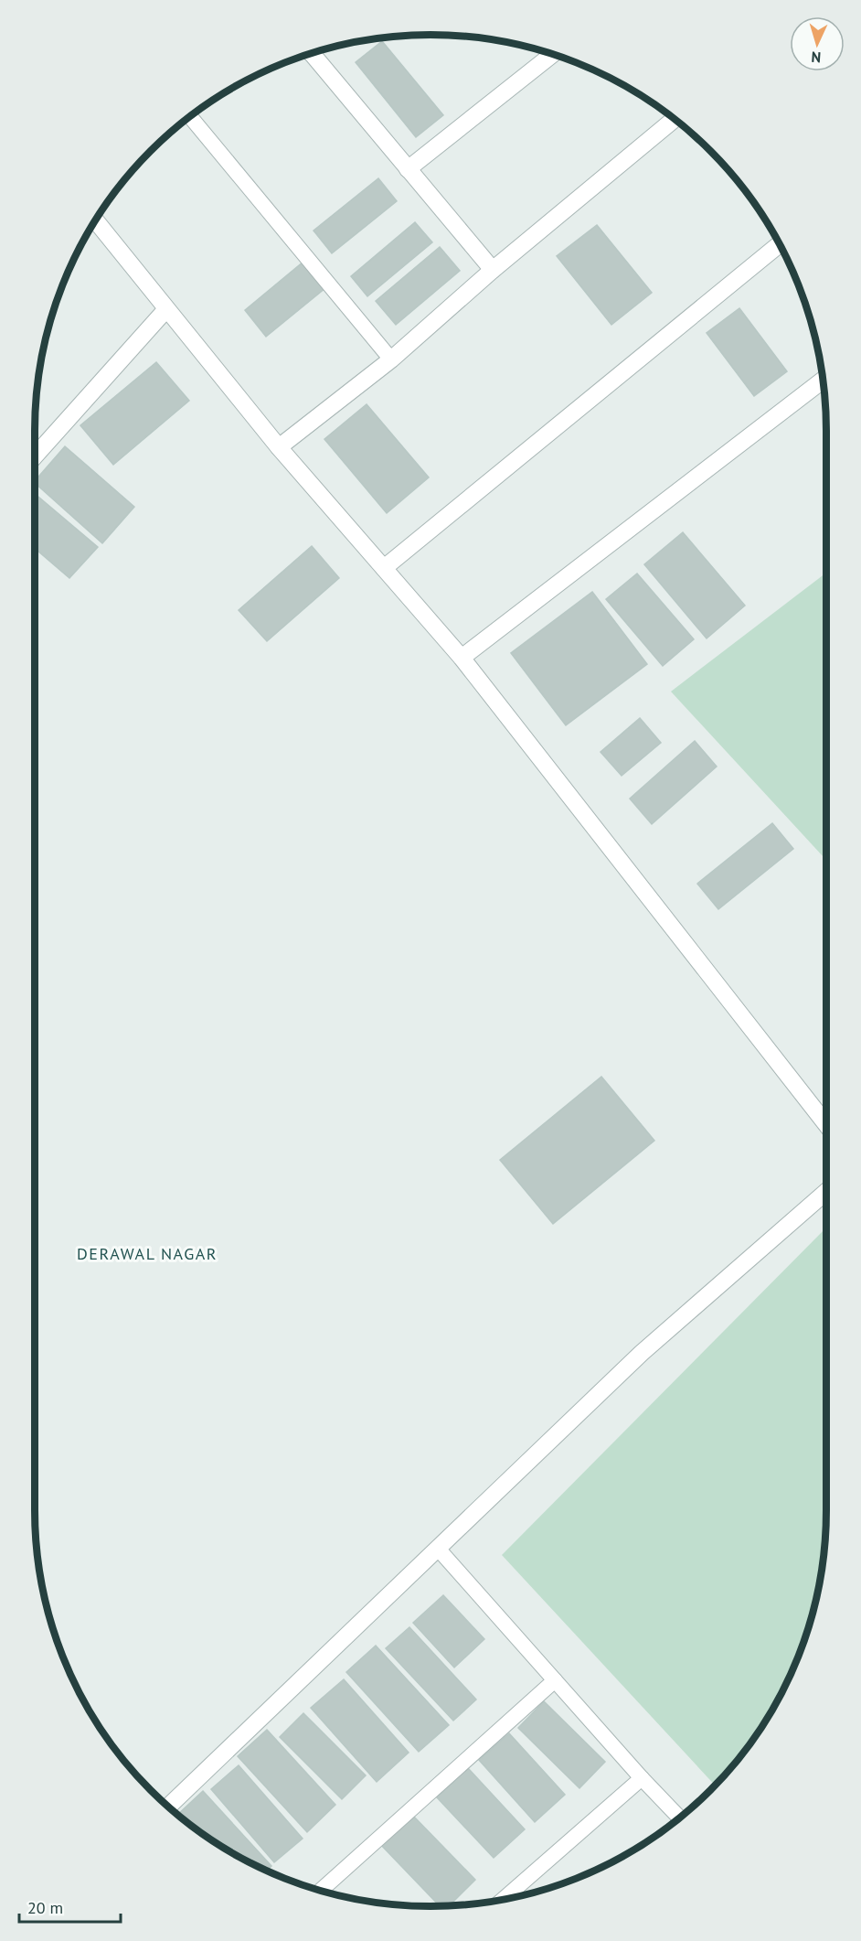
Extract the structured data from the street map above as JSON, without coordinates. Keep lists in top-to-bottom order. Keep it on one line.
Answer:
{"districts":["DERAWAL NAGAR"],"scale_bar":"20 m","north":"bottom"}
